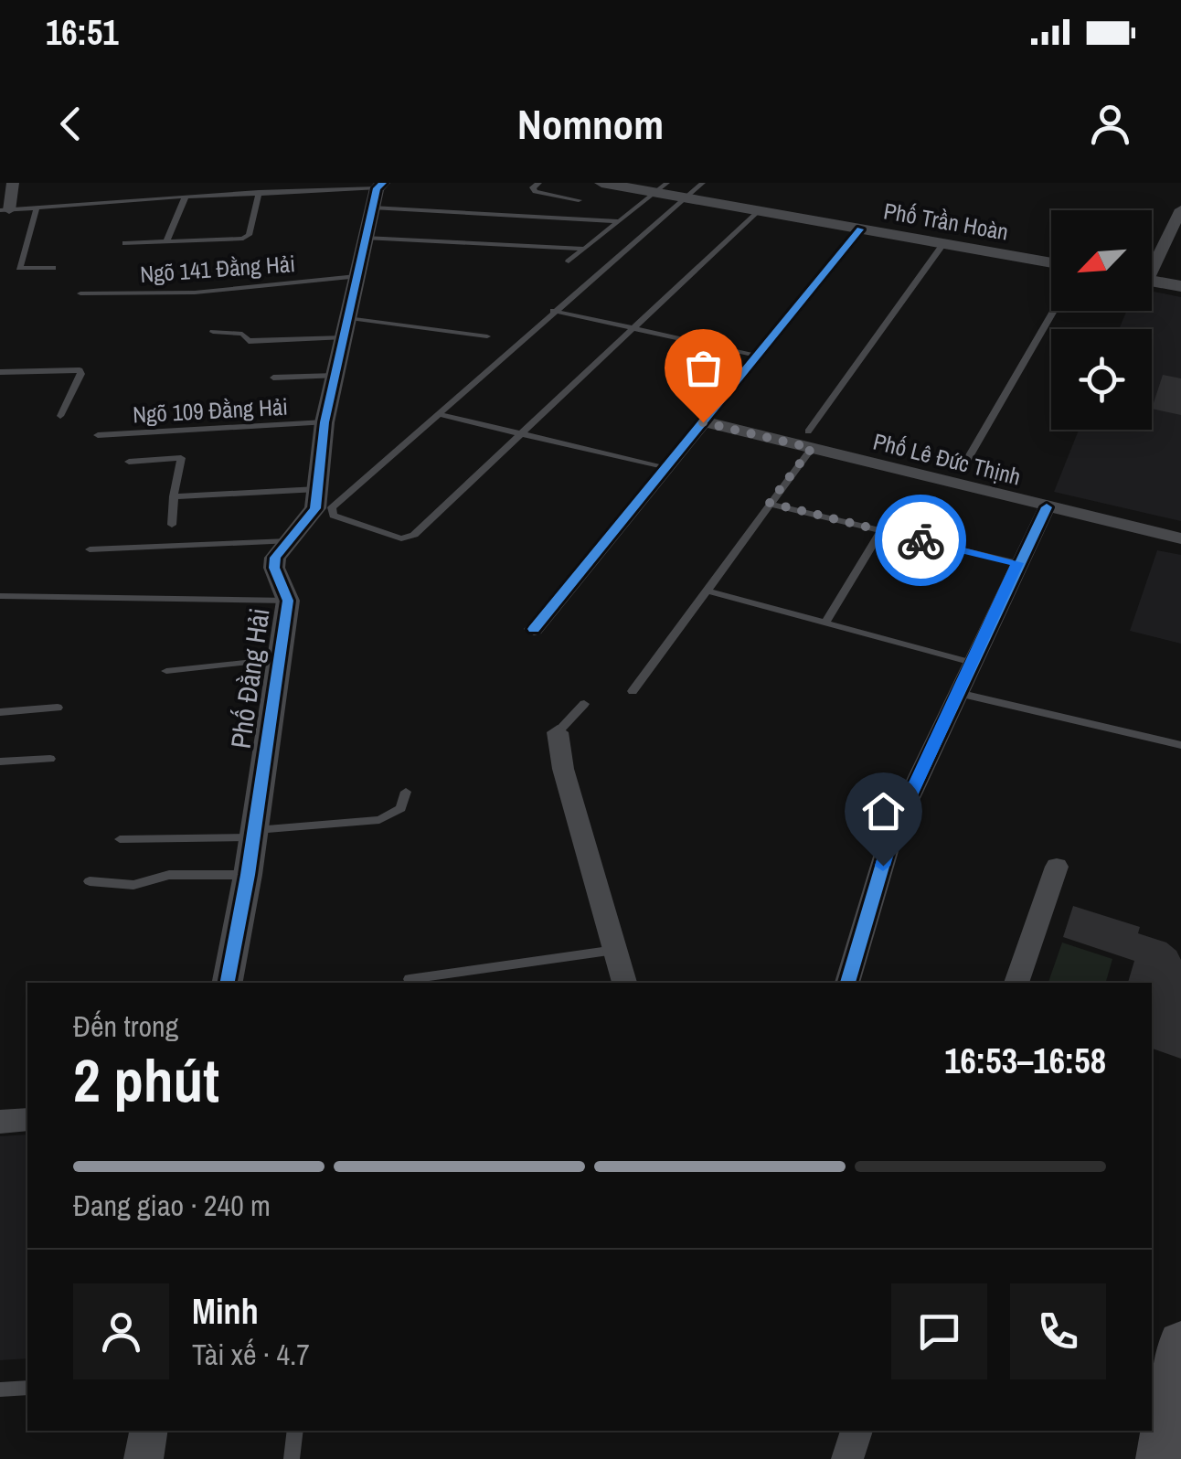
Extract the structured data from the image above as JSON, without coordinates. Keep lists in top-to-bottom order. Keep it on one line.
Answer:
{"streets":{"street":["Phố Trần Hoàn","Phố Lê Đức Thịnh","Phố Đằng Hải"],"lane":["Ngõ 141 Đằng Hải","Ngõ 109 Đằng Hải"]},"crossings":[["Ngõ 141 Đằng Hải","Phố Đằng Hải"],["Ngõ 109 Đằng Hải","Phố Đằng Hải"]],"north":"bottom left","page":{"status":"16:51","header":"Nomnom","heading":["2 phút","Đến trong","16:53–16:58"],"panel":["Minh","Tài xế · 4.7"],"bar":"Đang giao · 240 m"}}
